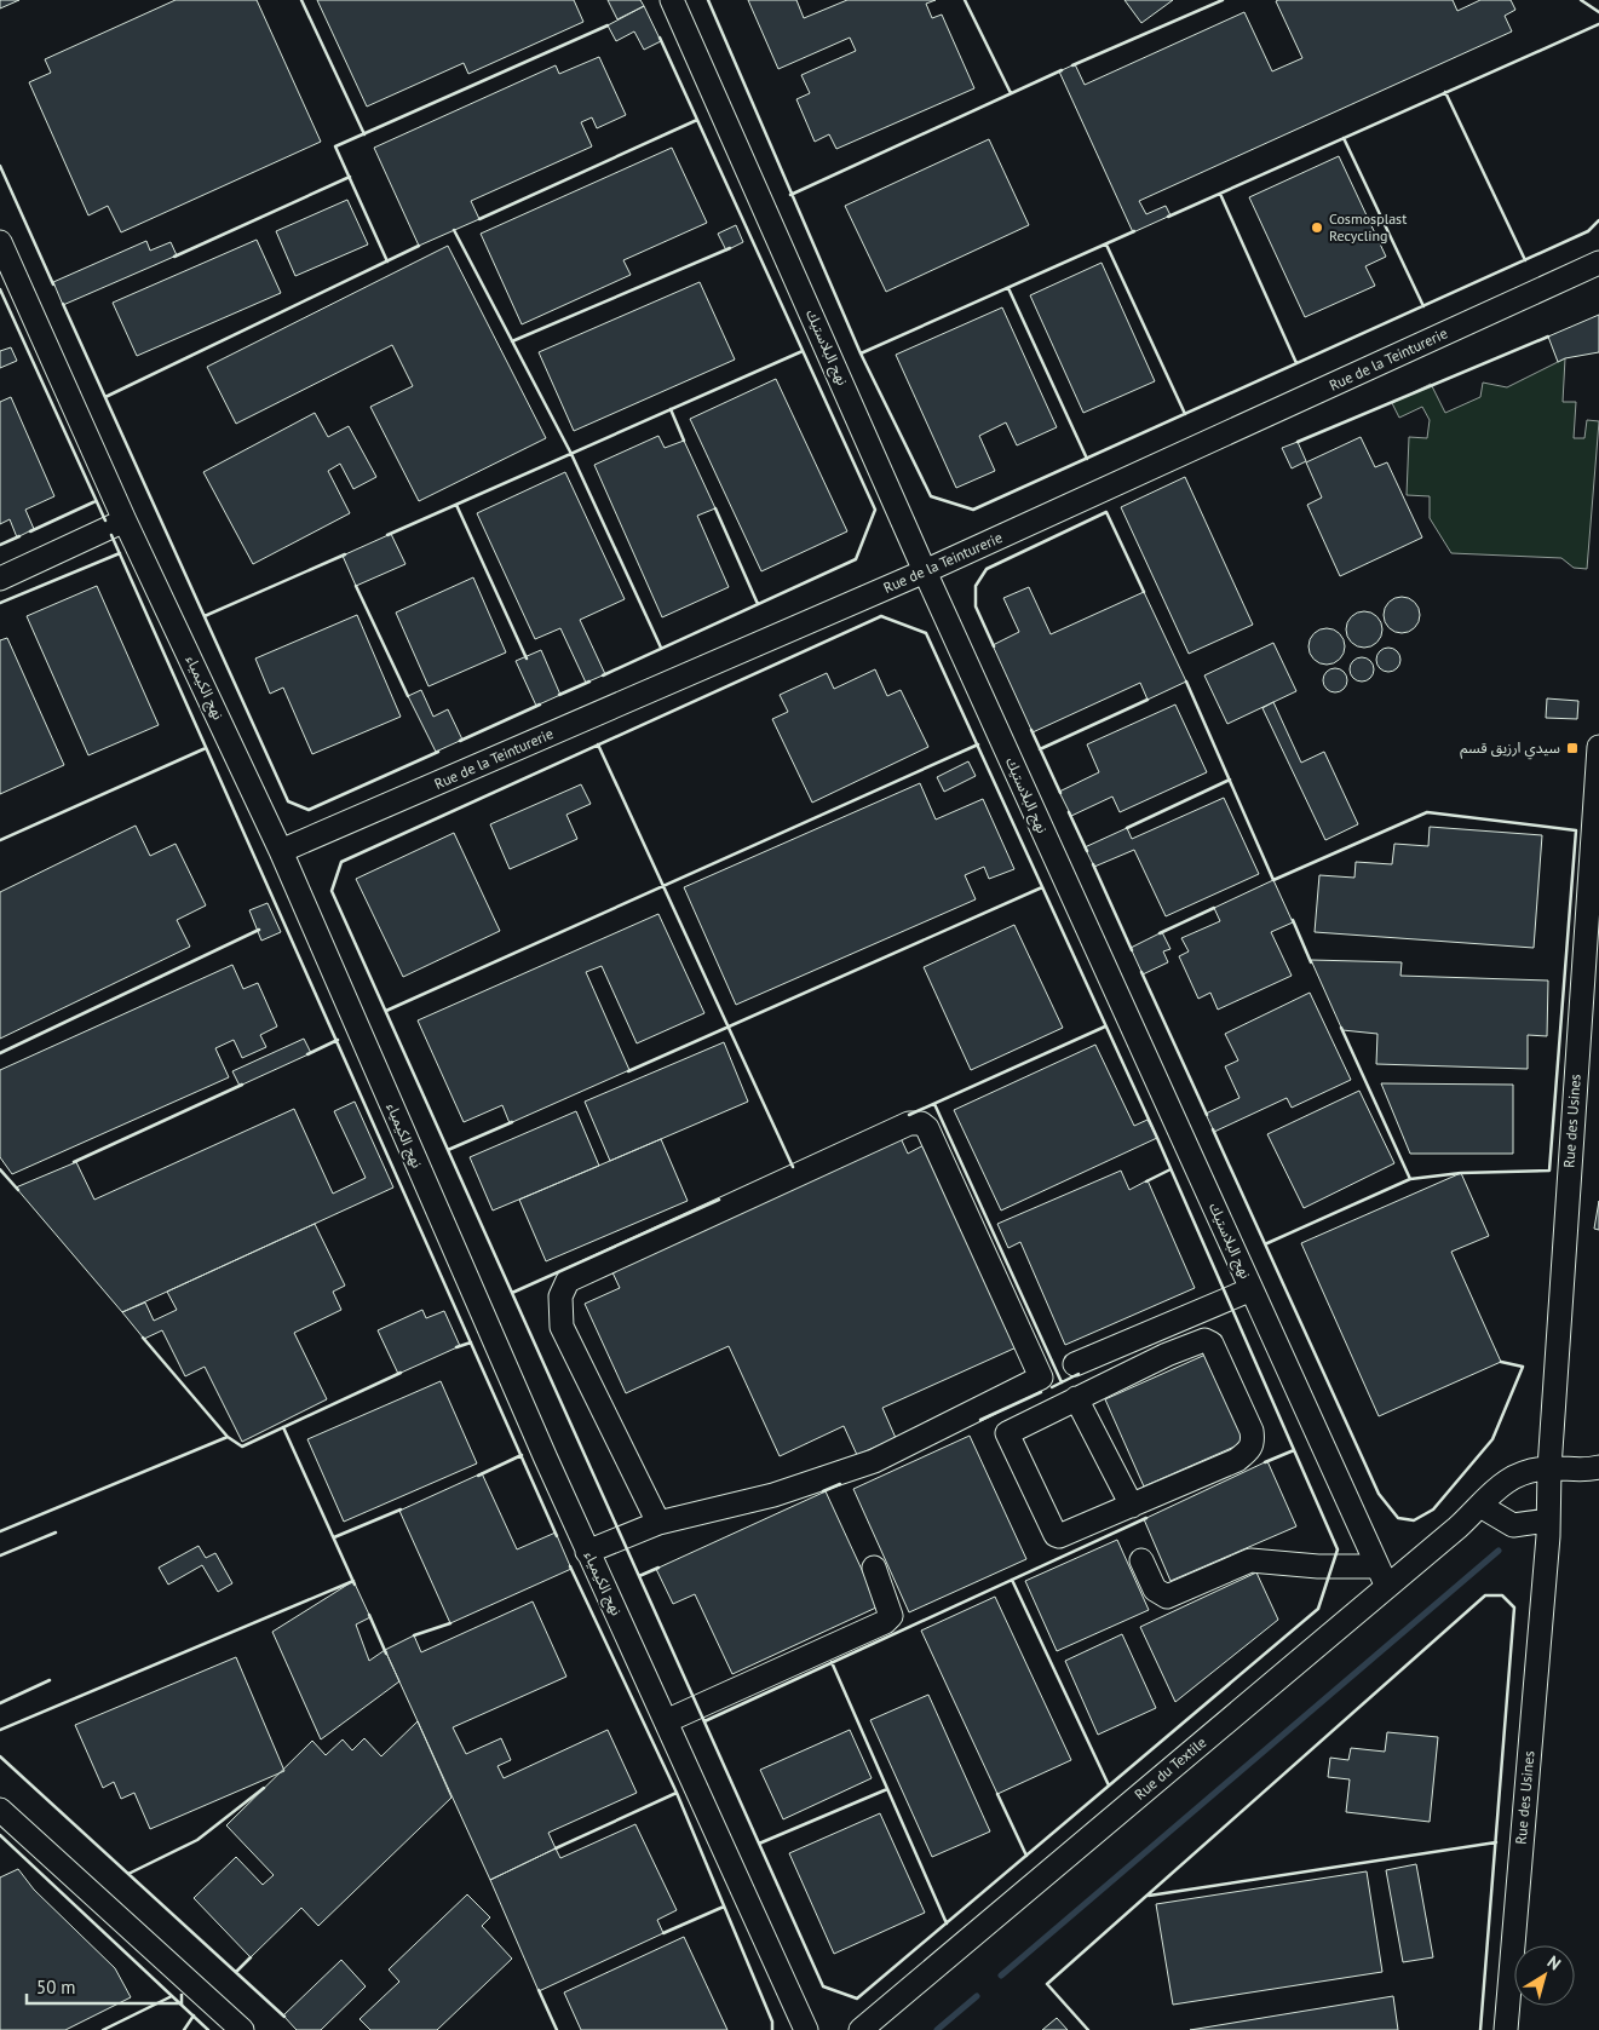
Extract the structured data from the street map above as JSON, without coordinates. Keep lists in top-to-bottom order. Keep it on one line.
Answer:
{"streets":{"street":["نهج البلاستيك","Rue de la Teinturerie","نهج الكيمياء","Rue des Usines","Rue du Textile"]},"crossings":[["نهج البلاستيك","Rue de la Teinturerie"],["نهج البلاستيك","Rue du Textile"],["Rue de la Teinturerie","نهج الكيمياء"],["Rue des Usines","Rue du Textile"]],"places":{"other":["Cosmosplast Recycling"],"transit":["سيدي ارزيق قسم"]},"scale_bar":"50 m","north":"top right"}
